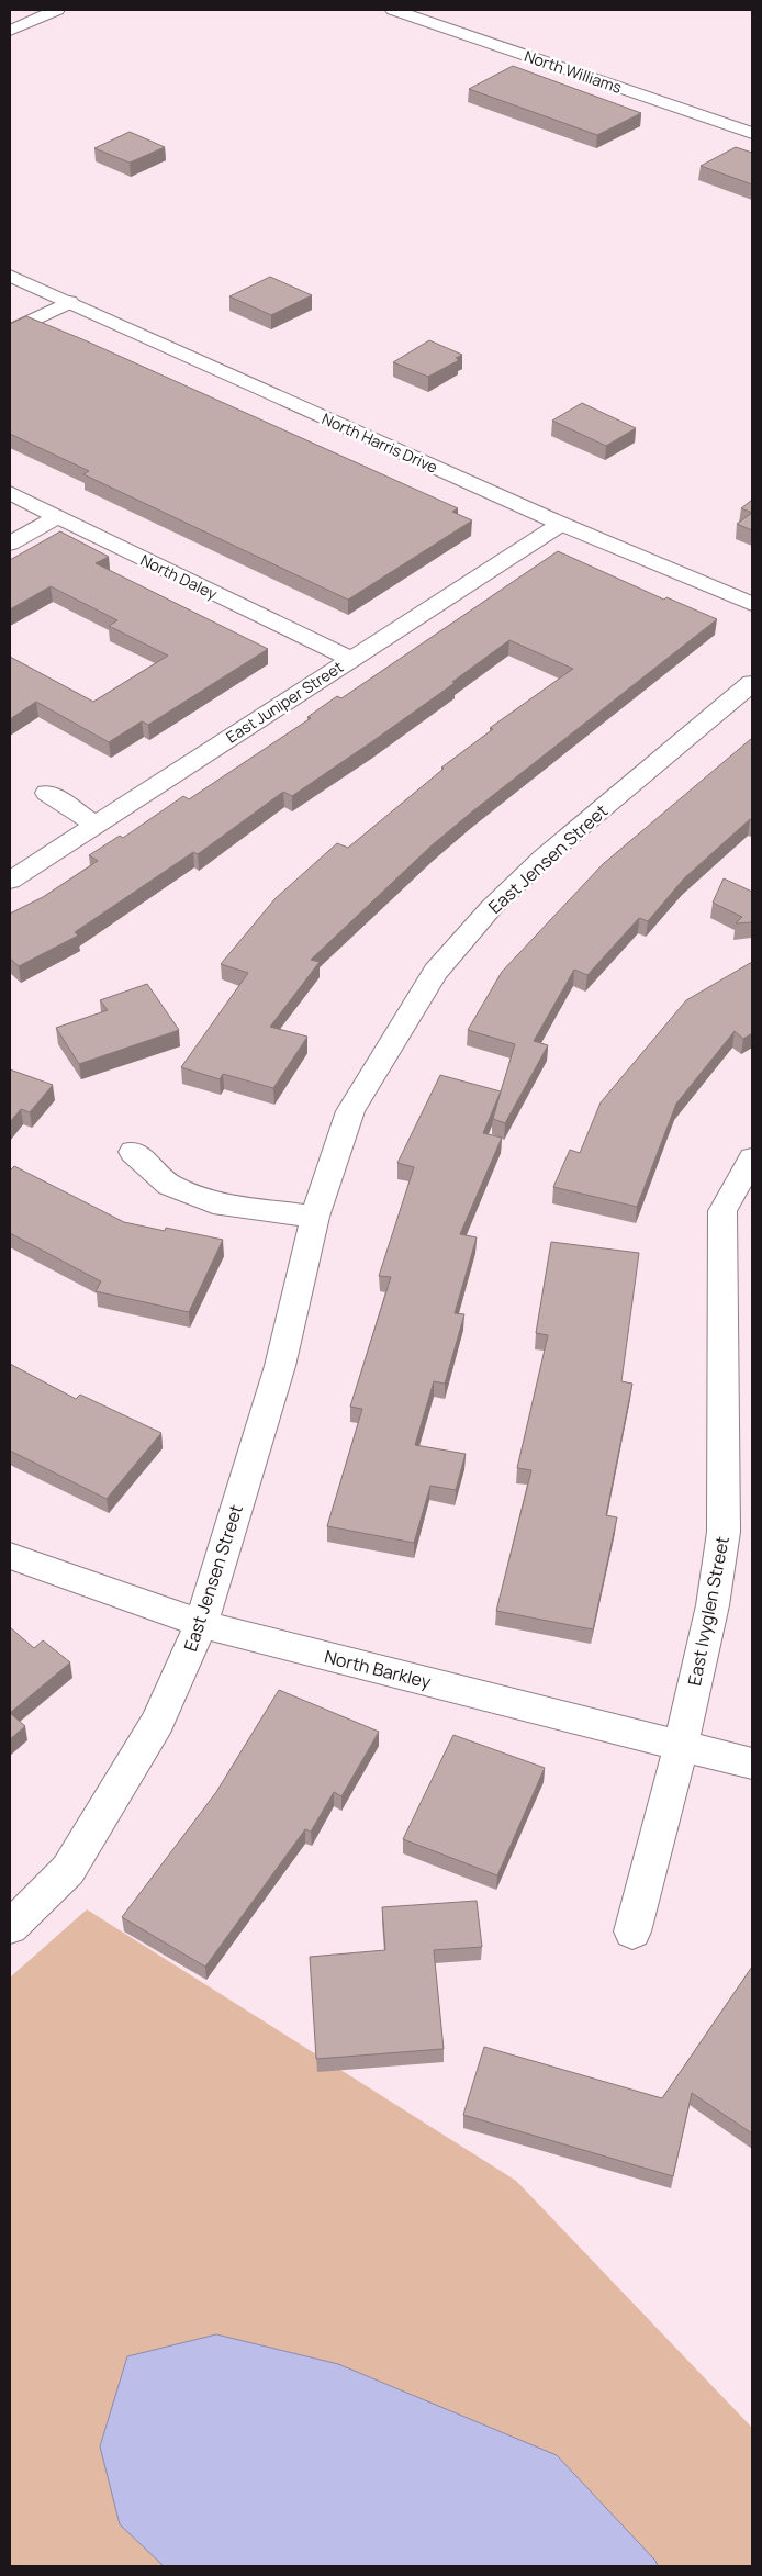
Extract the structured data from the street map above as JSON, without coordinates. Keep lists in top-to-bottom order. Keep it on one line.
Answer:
{"streets":{"street":["North Williams","North Harris Drive","North Daley","East Juniper Street","East Jensen Street","East Ivyglen Street","North Barkley"]},"crossings":[["North Harris Drive","East Juniper Street"],["North Daley","East Juniper Street"],["East Jensen Street","North Barkley"],["East Ivyglen Street","North Barkley"]]}
